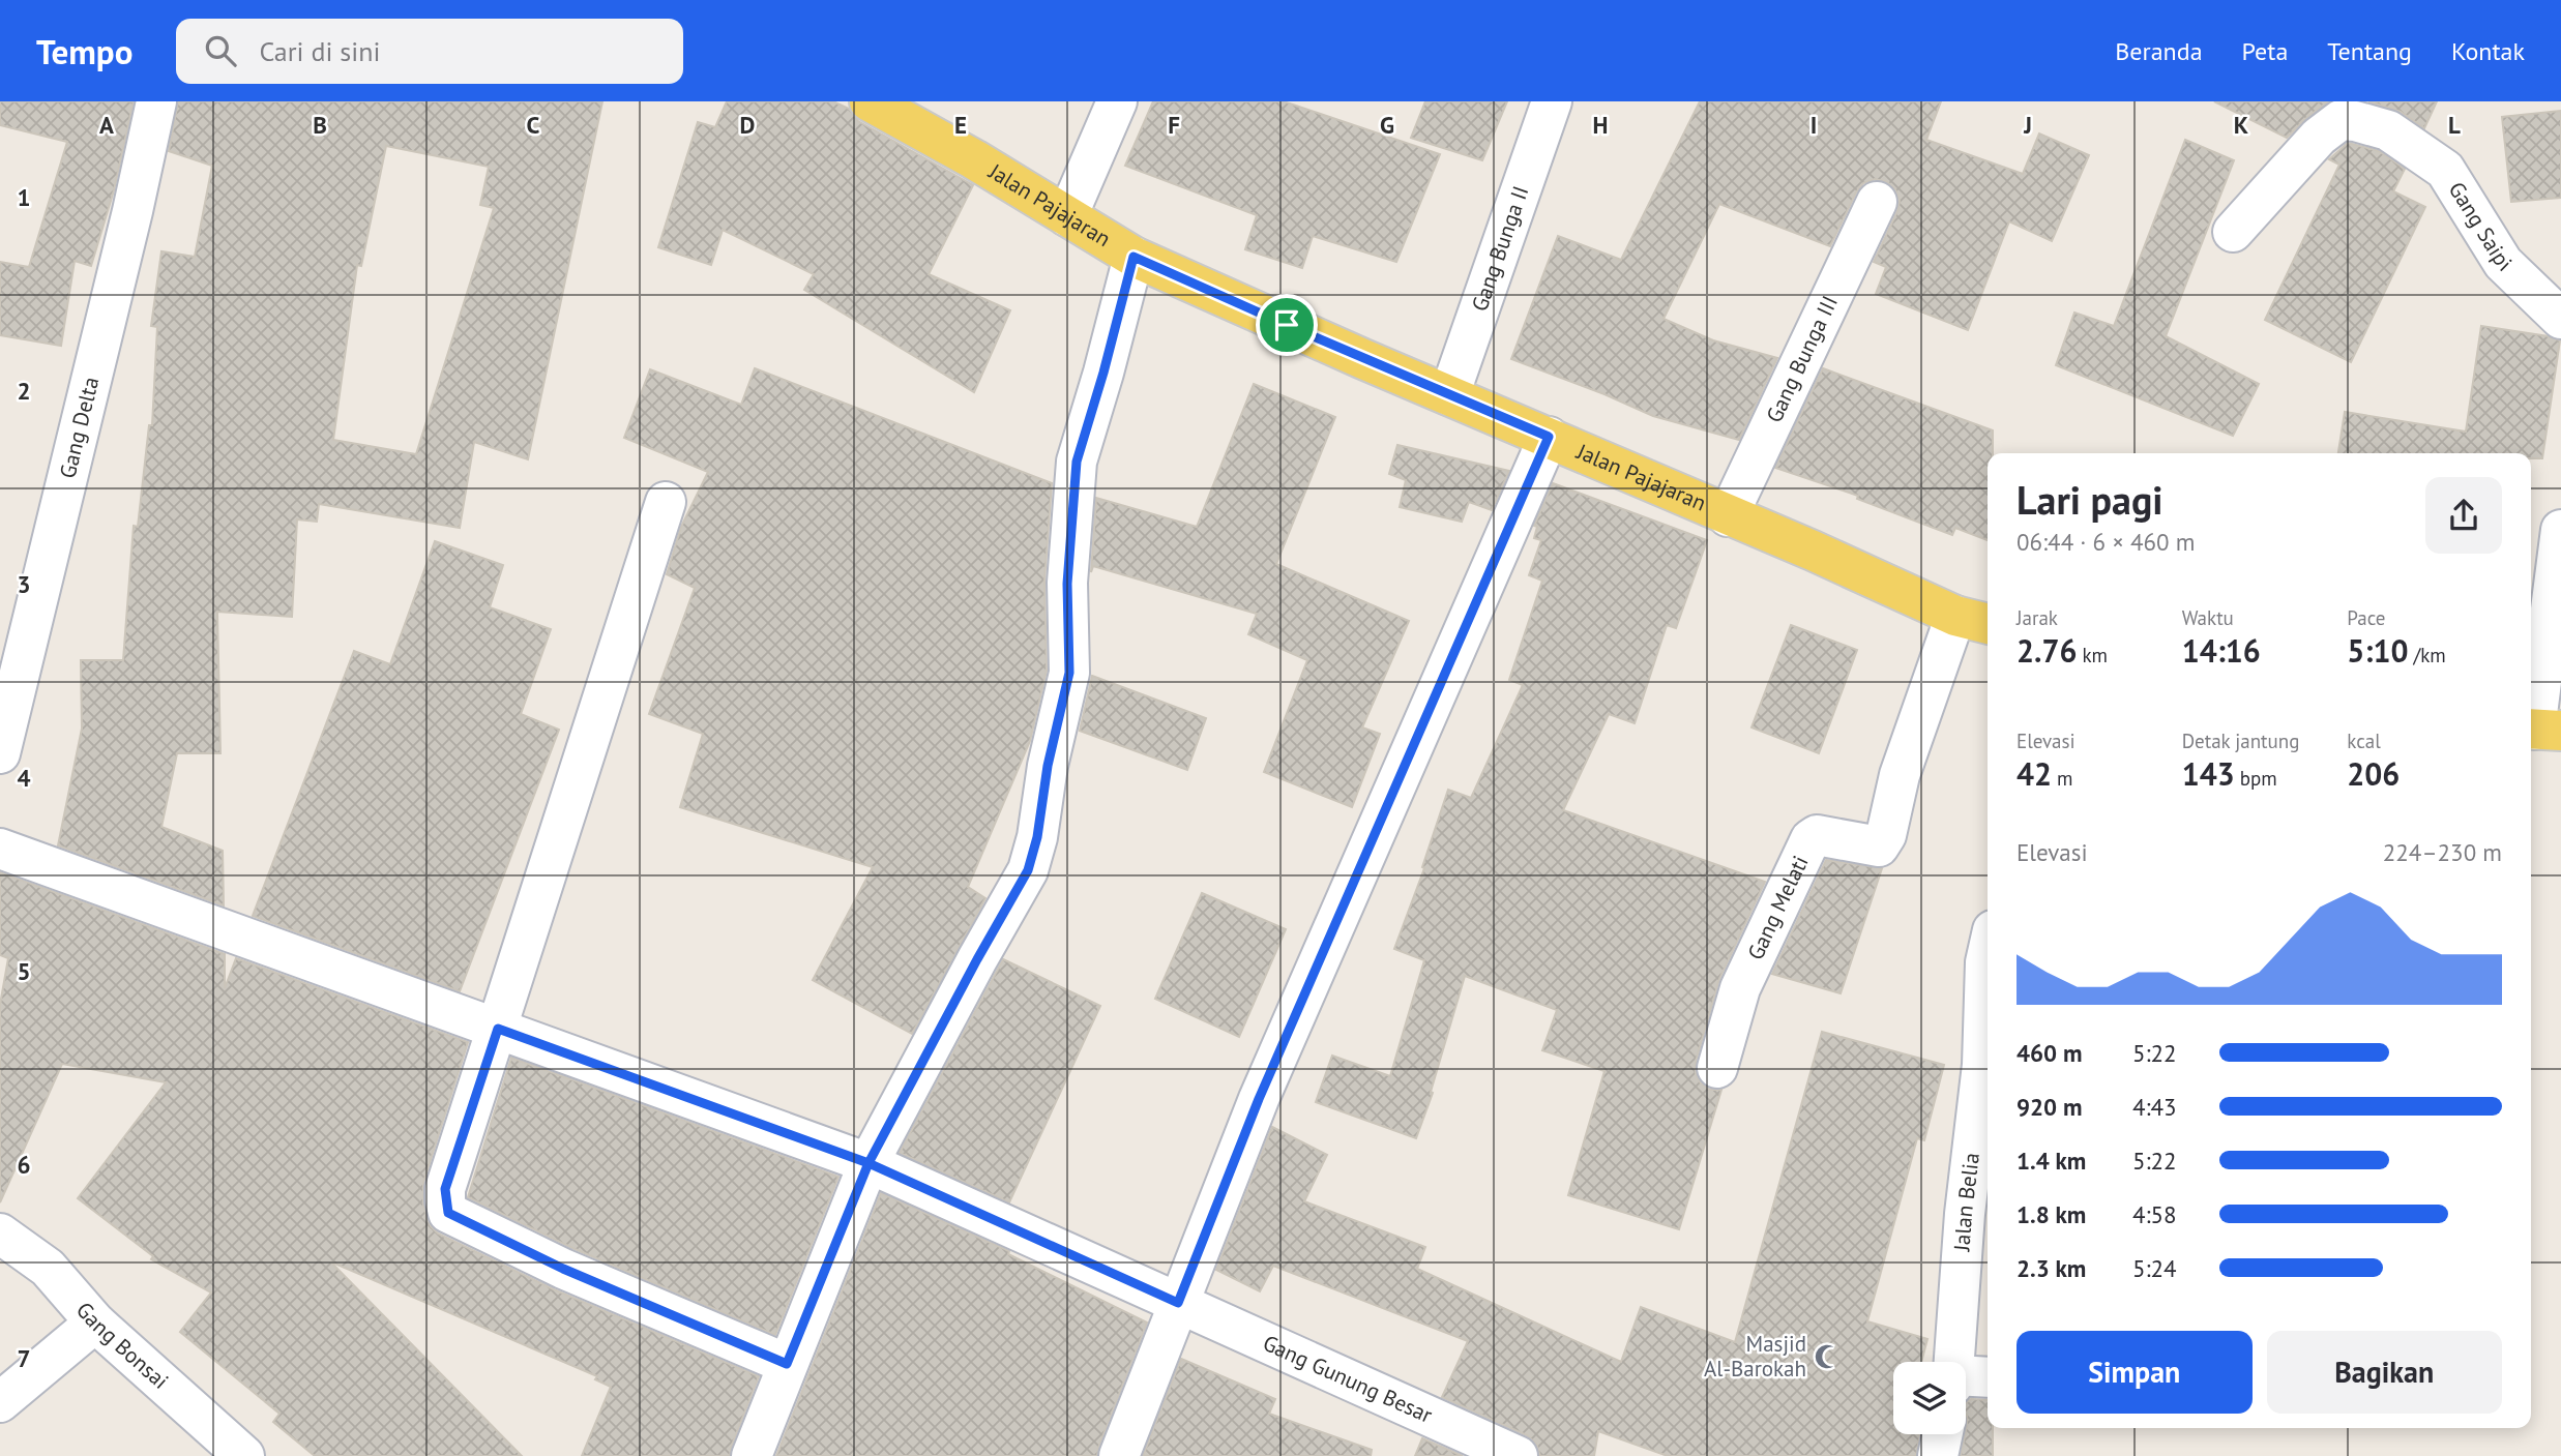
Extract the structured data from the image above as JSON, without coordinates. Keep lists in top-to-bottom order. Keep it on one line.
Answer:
{"streets":{"main road":["Jalan Pajajaran"],"street":["Gang Saipi","Gang Bunga II","Gang Bunga III","Gang Delta","Gang Melati","Jalan Belia","Gang Bonsai","Gang Gunung Besar"]},"crossings":[["Jalan Pajajaran","Gang Bunga II"],["Jalan Pajajaran","Gang Bunga III"],["Jalan Pajajaran","Gang Melati"]],"places":{"mosque":["Masjid Al-Barokah"]},"page":{"header":"Tempo","search":"Cari di sini","nav":["Beranda","Peta","Tentang","Kontak"],"heading":["Lari pagi","06:44 · 6 × 460 m"],"stats":[["Jarak","2.76 km"],["Waktu","14:16"],["Pace","5:10 /km"],["Elevasi","42 m"],["Detak jantung","143 bpm"],["kcal","206"]],"chart":["Elevasi","224–230 m"],"list":[{"name":"460 m","note":"5:22"},{"name":"920 m","note":"4:43"},{"name":"1.4 km","note":"5:22"},{"name":"1.8 km","note":"4:58"},{"name":"2.3 km","note":"5:24"}],"buttons":["Simpan","Bagikan"]},"grid":{"columns":["A","B","C","D","E","F","G","H","I","J","K","L"],"rows":["1","2","3","4","5","6","7"]}}
